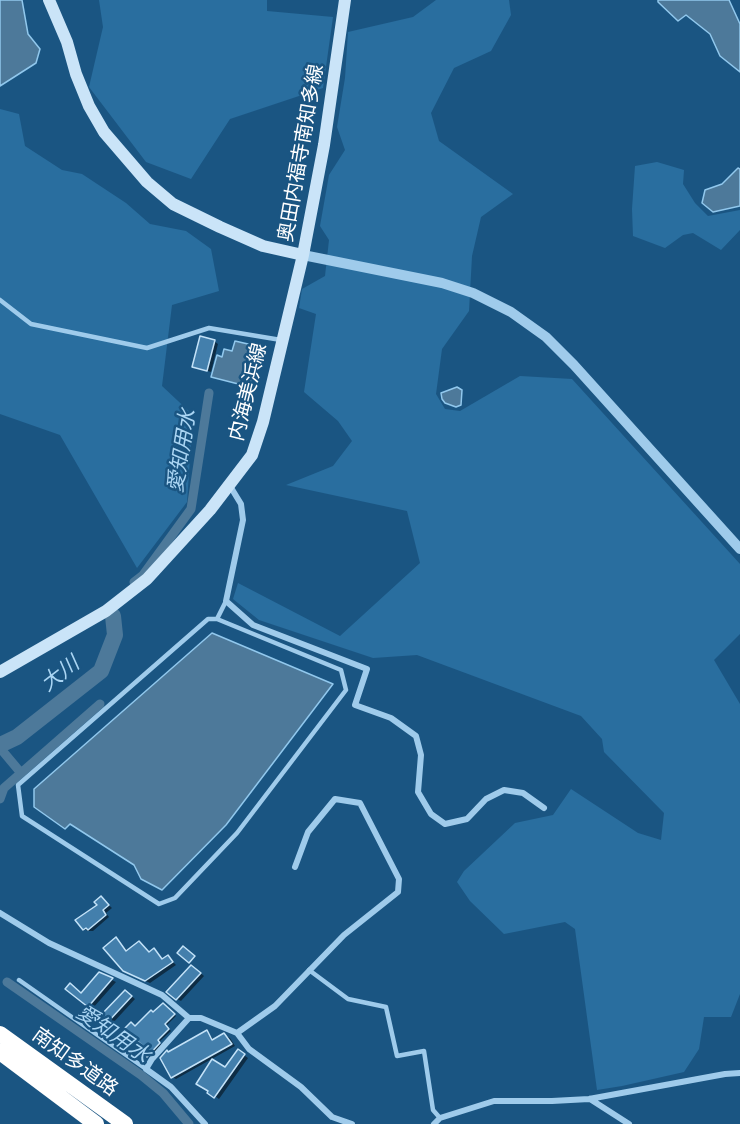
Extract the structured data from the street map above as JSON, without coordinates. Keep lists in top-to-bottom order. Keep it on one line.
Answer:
{"streets":{"highway":["南知多道路"],"main road":["奥田内福寺南知多線","内海美浜線"]},"crossings":[["奥田内福寺南知多線","内海美浜線"]],"water":["愛知用水","大川"]}
